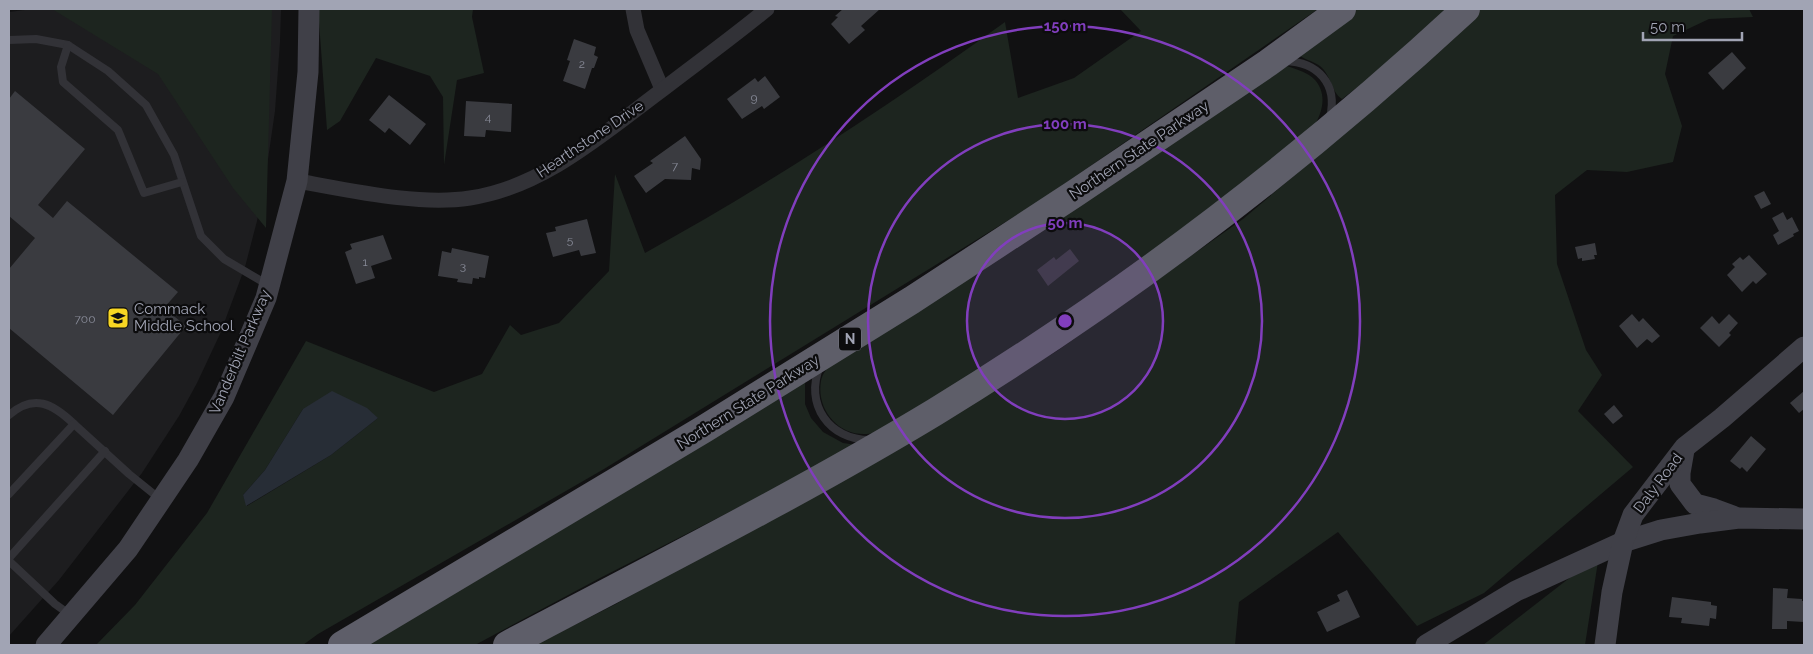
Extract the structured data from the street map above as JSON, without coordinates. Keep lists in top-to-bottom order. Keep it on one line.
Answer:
{"streets":{"highway":["Northern State Parkway","N"],"main road":["Vanderbilt Parkway","Daly Road"],"street":["Hearthstone Drive"]},"crossings":[["Hearthstone Drive","Vanderbilt Parkway"]],"places":{"school or university":["Commack Middle School"]},"house_numbers":["2","9","4","7","5","1","3","700"],"scale_bar":"50 m","rings":["150 m","100 m","50 m"]}
